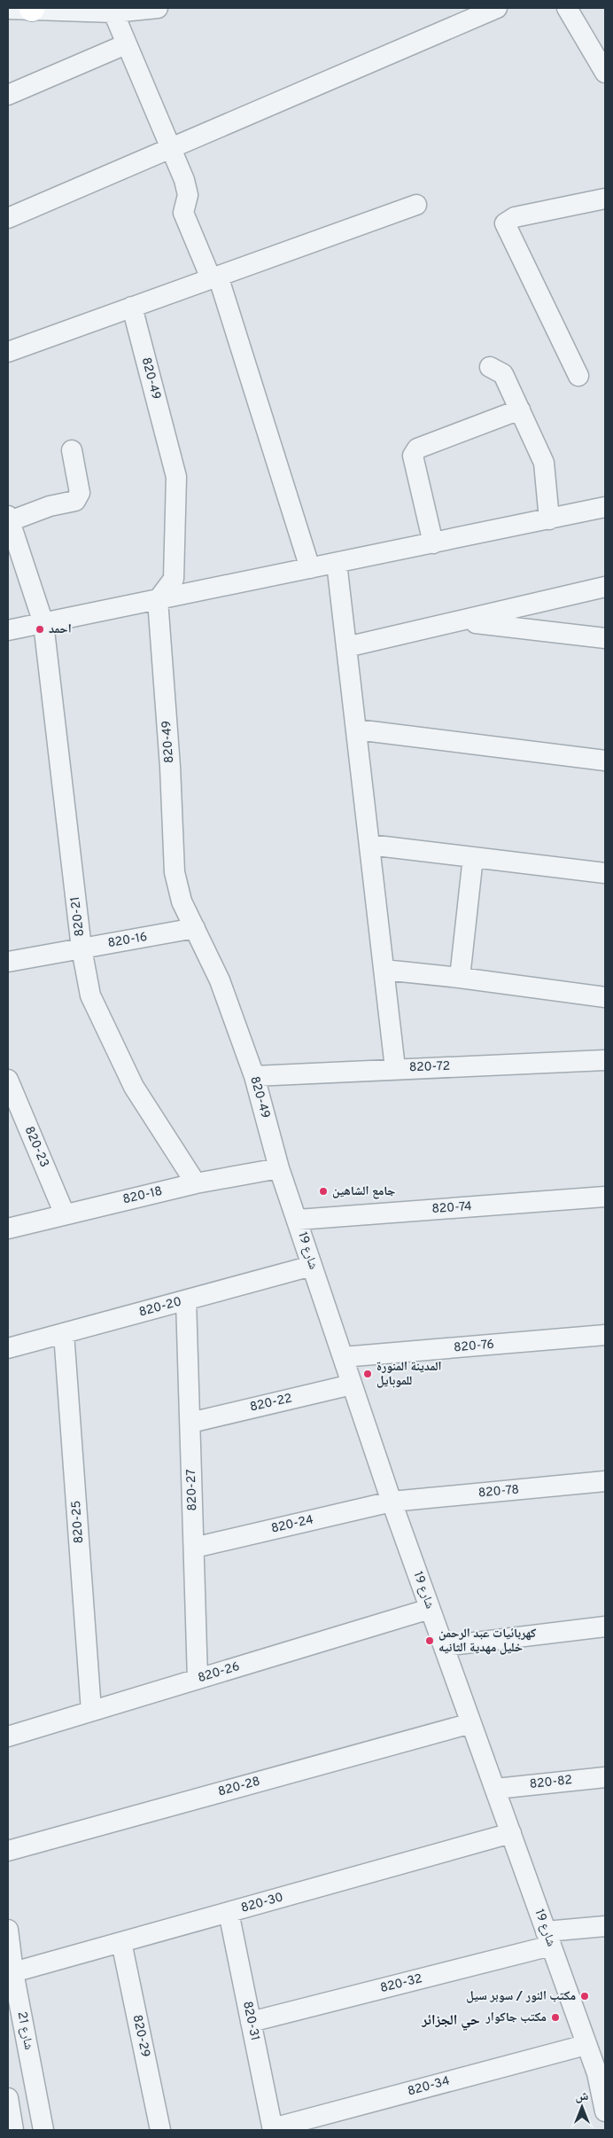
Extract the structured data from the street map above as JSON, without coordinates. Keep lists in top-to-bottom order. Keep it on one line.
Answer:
{"streets":{"street":["820-49","820-21","820-16","820-72","820-23","820-18","820-74","شارع 19","820-20","820-76","820-22","820-27","820-78","820-25","820-24","820-26","820-82","820-28","820-30","820-32","820-31","شارع 21","820-29","820-34"]},"crossings":[["820-49","820-16"],["820-49","820-72"],["820-49","820-18"],["820-49","شارع 19"],["820-21","820-16"],["820-21","820-18"],["820-23","820-18"],["820-18","شارع 19"],["820-74","شارع 19"],["شارع 19","820-20"],["شارع 19","820-76"],["شارع 19","820-22"],["شارع 19","820-78"],["شارع 19","820-24"],["شارع 19","820-26"],["شارع 19","820-82"],["شارع 19","820-28"],["شارع 19","820-30"],["شارع 19","820-32"],["شارع 19","820-34"],["820-20","820-27"],["820-20","820-25"],["820-22","820-27"],["820-27","820-24"],["820-27","820-26"],["820-78","820-24"],["820-25","820-26"],["820-30","820-31"],["820-30","شارع 21"],["820-30","820-29"],["820-32","820-31"],["820-31","820-34"]],"districts":["حي الجزائر"],"places":["احمد","جامع الشاهين","المدينة المنورة للموبايل","كهربائيات عبد الرحمن خليل مهدية الثانيه","مكتب النور / سوبر سيل","مكتب جاكوار"],"north":"top"}
